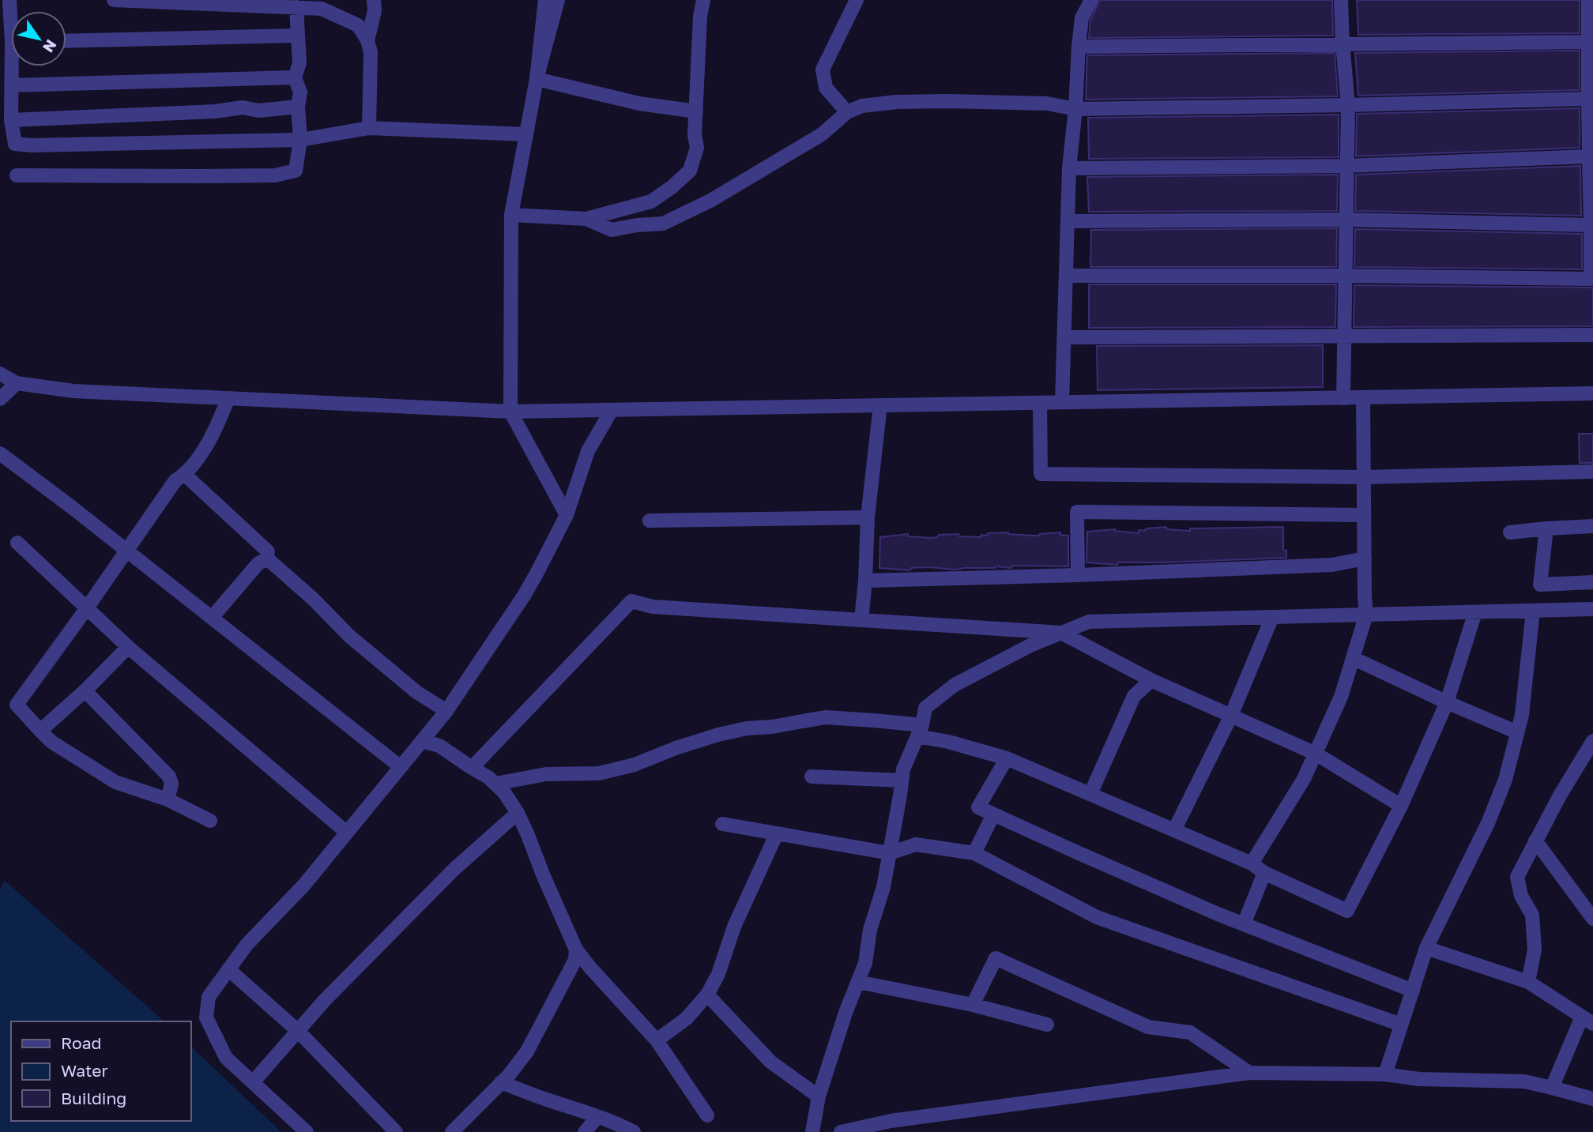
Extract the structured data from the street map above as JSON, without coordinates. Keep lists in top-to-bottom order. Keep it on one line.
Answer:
{"legend":["Road","Water","Building"],"north":"bottom right"}
